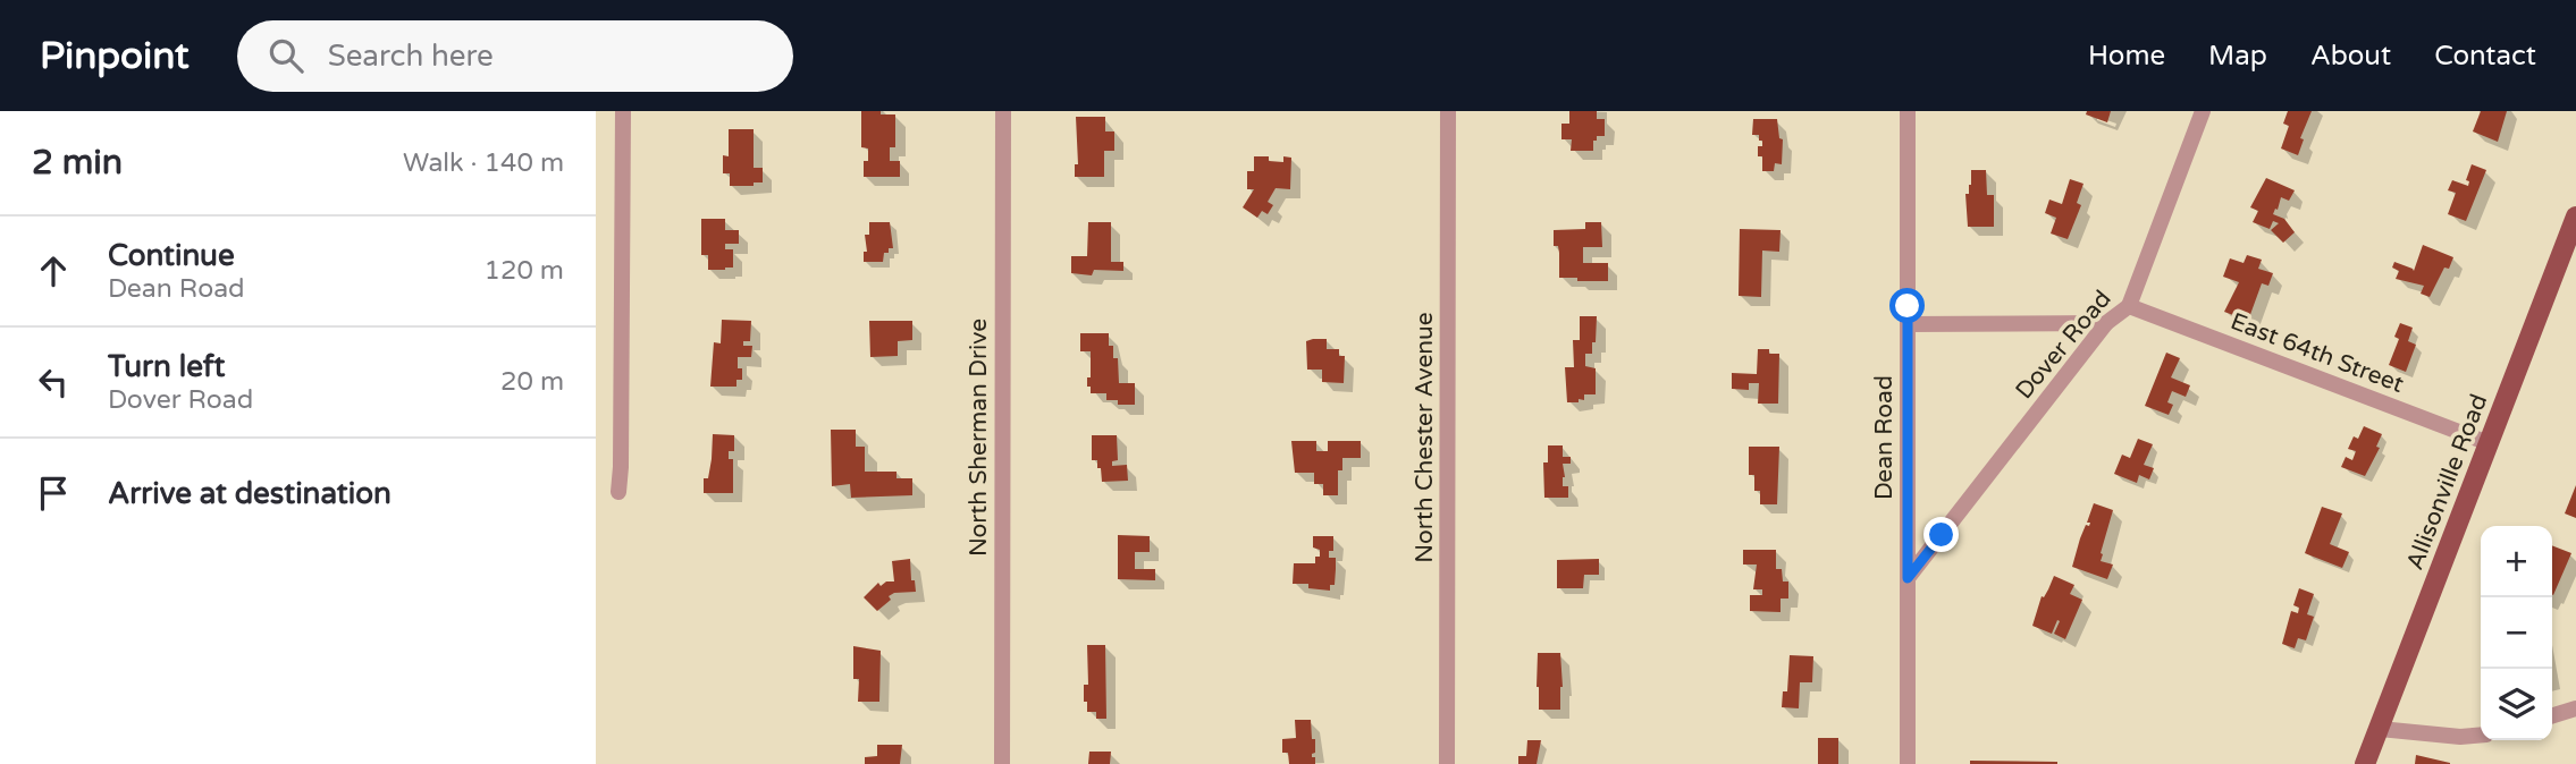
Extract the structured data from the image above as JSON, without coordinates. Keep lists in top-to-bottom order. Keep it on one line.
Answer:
{"streets":{"main road":["Allisonville Road"],"street":["Dover Road","East 64th Street","North Sherman Drive","North Chester Avenue","Dean Road"]},"crossings":[["Dover Road","East 64th Street"],["Dover Road","Dean Road"],["East 64th Street","Allisonville Road"]],"page":{"header":"Pinpoint","search":"Search here","nav":["Home","Map","About","Contact"],"heading":["2 min","Walk · 140 m"],"list":[["Continue","Dean Road","120 m"],["Turn left","Dover Road","20 m"],"Arrive at destination"],"map_buttons":["+","−"]}}
